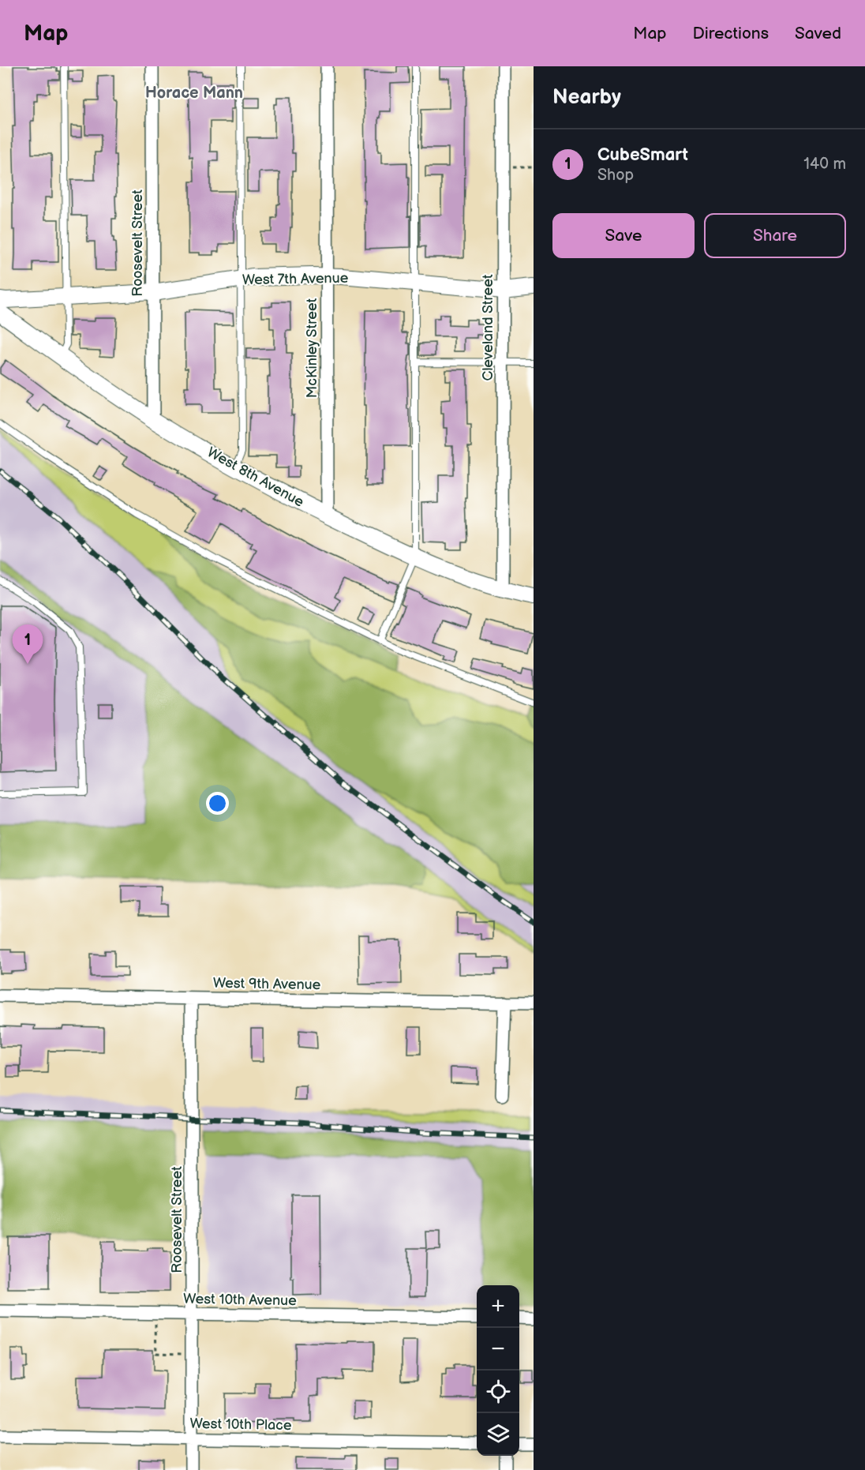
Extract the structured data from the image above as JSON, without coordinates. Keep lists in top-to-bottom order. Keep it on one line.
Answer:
{"streets":{"street":["Roosevelt Street","West 7th Avenue","Cleveland Street","McKinley Street","West 8th Avenue","West 9th Avenue","West 10th Avenue","West 10th Place"]},"crossings":[["Roosevelt Street","West 7th Avenue"],["Roosevelt Street","West 8th Avenue"],["Roosevelt Street","West 9th Avenue"],["Roosevelt Street","West 10th Avenue"],["Roosevelt Street","West 10th Place"],["West 7th Avenue","Cleveland Street"],["West 7th Avenue","McKinley Street"],["Cleveland Street","West 8th Avenue"],["McKinley Street","West 8th Avenue"]],"districts":["Horace Mann"],"page":{"header":"Map","nav":["Map","Directions","Saved"],"heading":"Nearby","list":[{"mark":"1","name":"CubeSmart","note":"Shop","value":"140 m"}],"buttons":["Save","Share"],"pins":"1","map_buttons":["+","−"]}}
